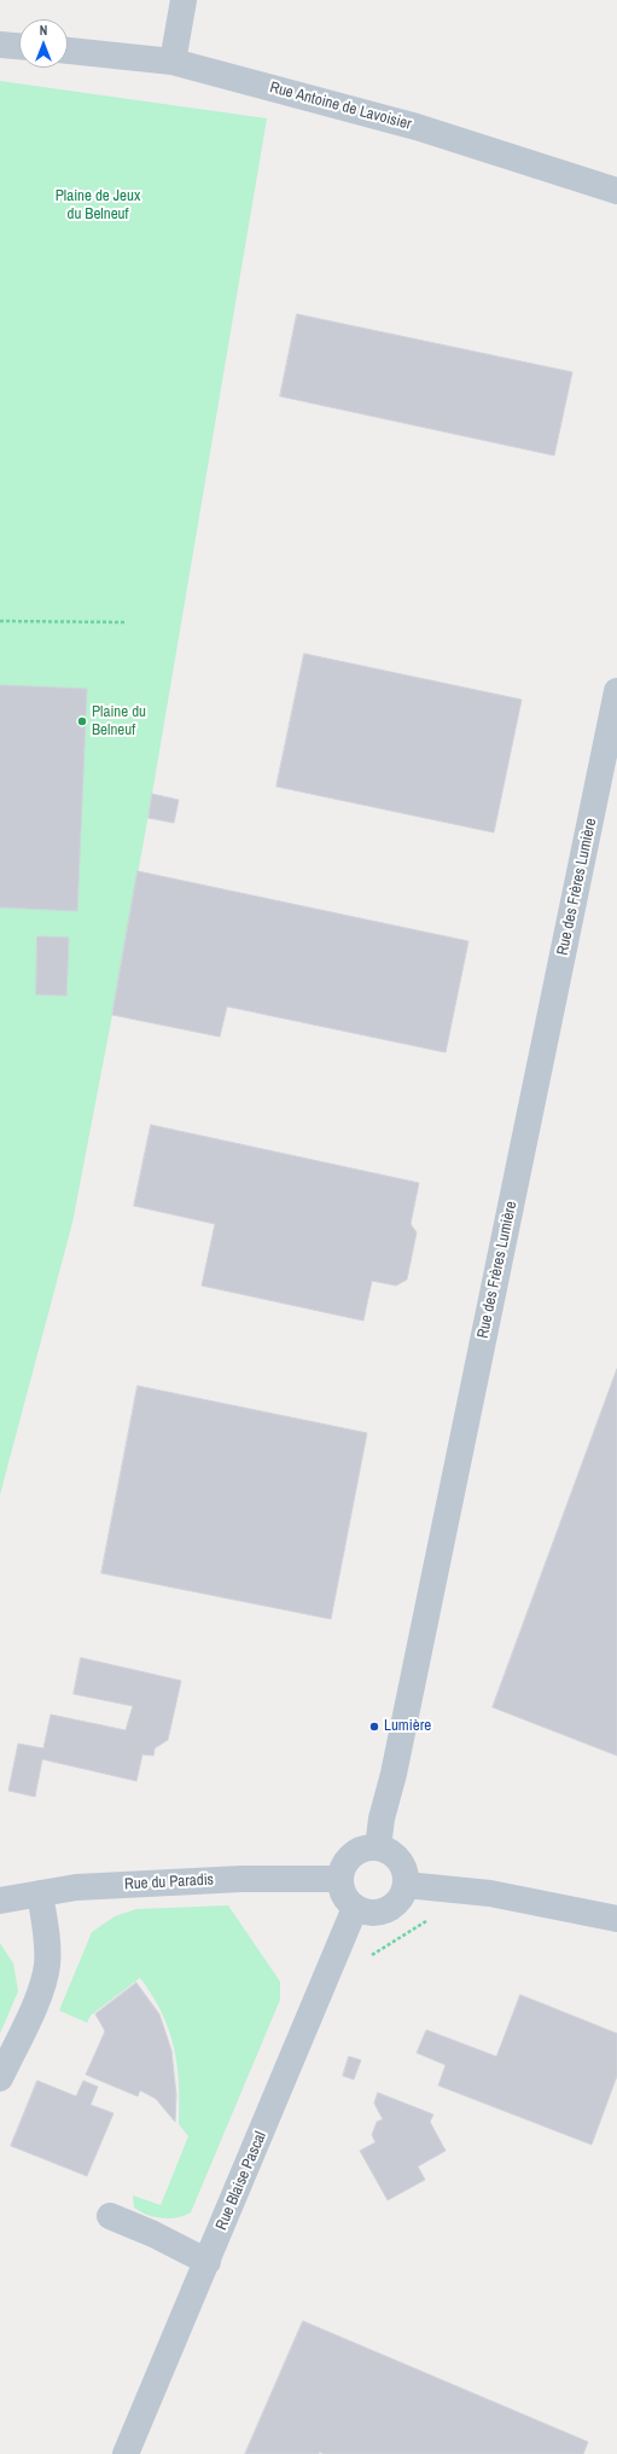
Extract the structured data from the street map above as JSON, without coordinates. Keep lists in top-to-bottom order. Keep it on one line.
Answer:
{"streets":{"street":["Rue Antoine de Lavoisier","Rue des Frères Lumière","Rue du Paradis","Rue Blaise Pascal"]},"crossings":[["Rue des Frères Lumière","Rue du Paradis"],["Rue des Frères Lumière","Rue Blaise Pascal"],["Rue du Paradis","Rue Blaise Pascal"]],"parks":["Plaine de Jeux du Belneuf"],"places":["Plaine du Belneuf","Lumière"],"north":"top"}
